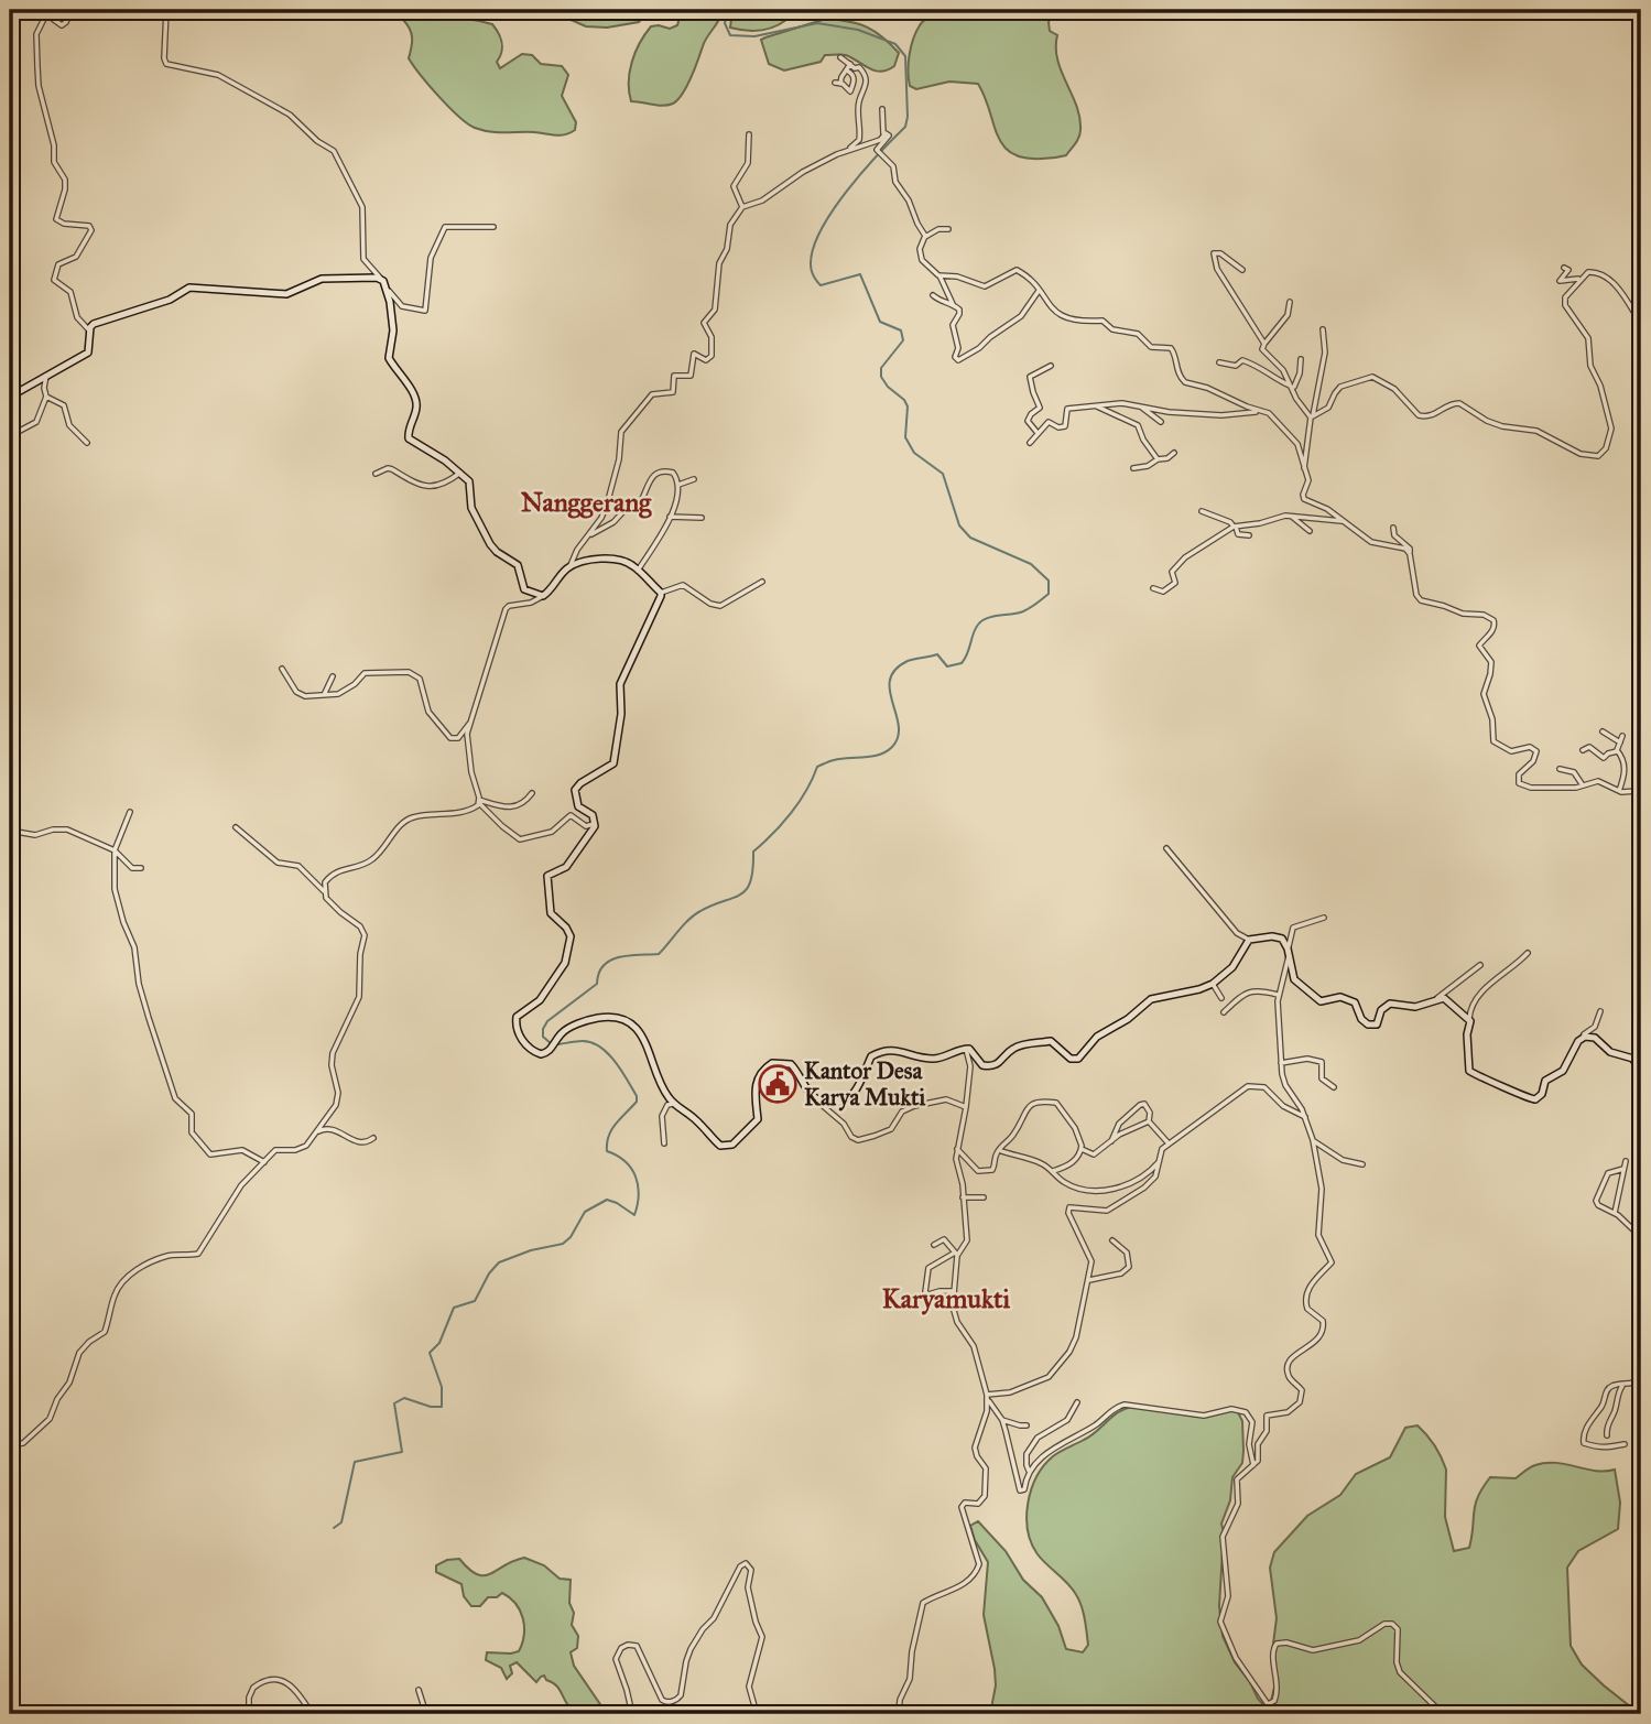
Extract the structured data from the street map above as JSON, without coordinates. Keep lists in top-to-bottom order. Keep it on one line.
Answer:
{"districts":["Nanggerang","Karyamukti"],"places":{"public building":["Kantor Desa Karya Mukti"]}}
